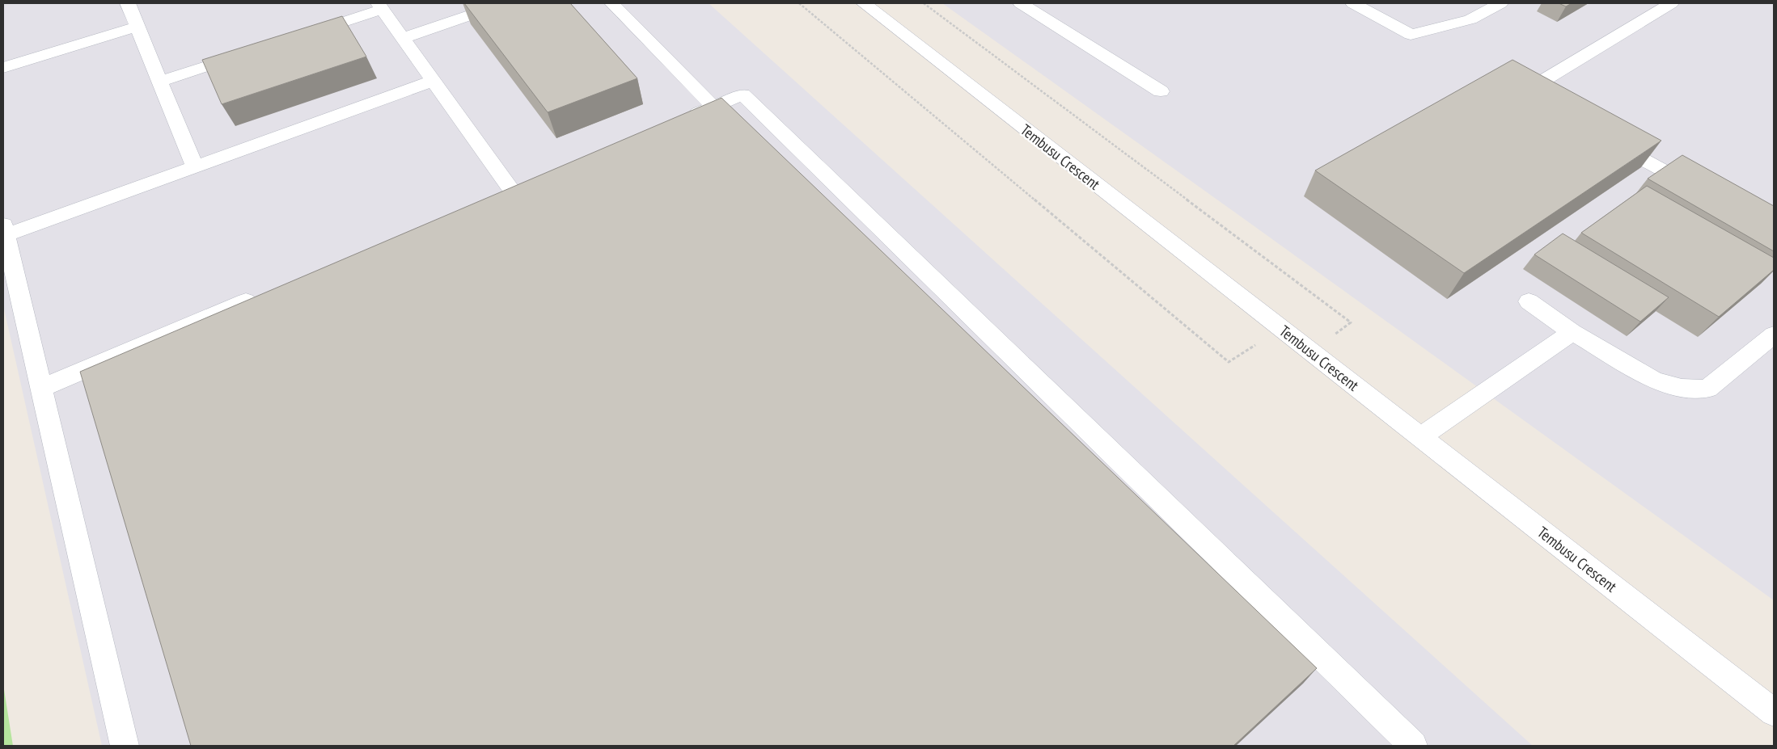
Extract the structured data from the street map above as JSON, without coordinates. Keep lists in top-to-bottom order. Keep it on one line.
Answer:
{"streets":{"street":["Tembusu Crescent"]}}
